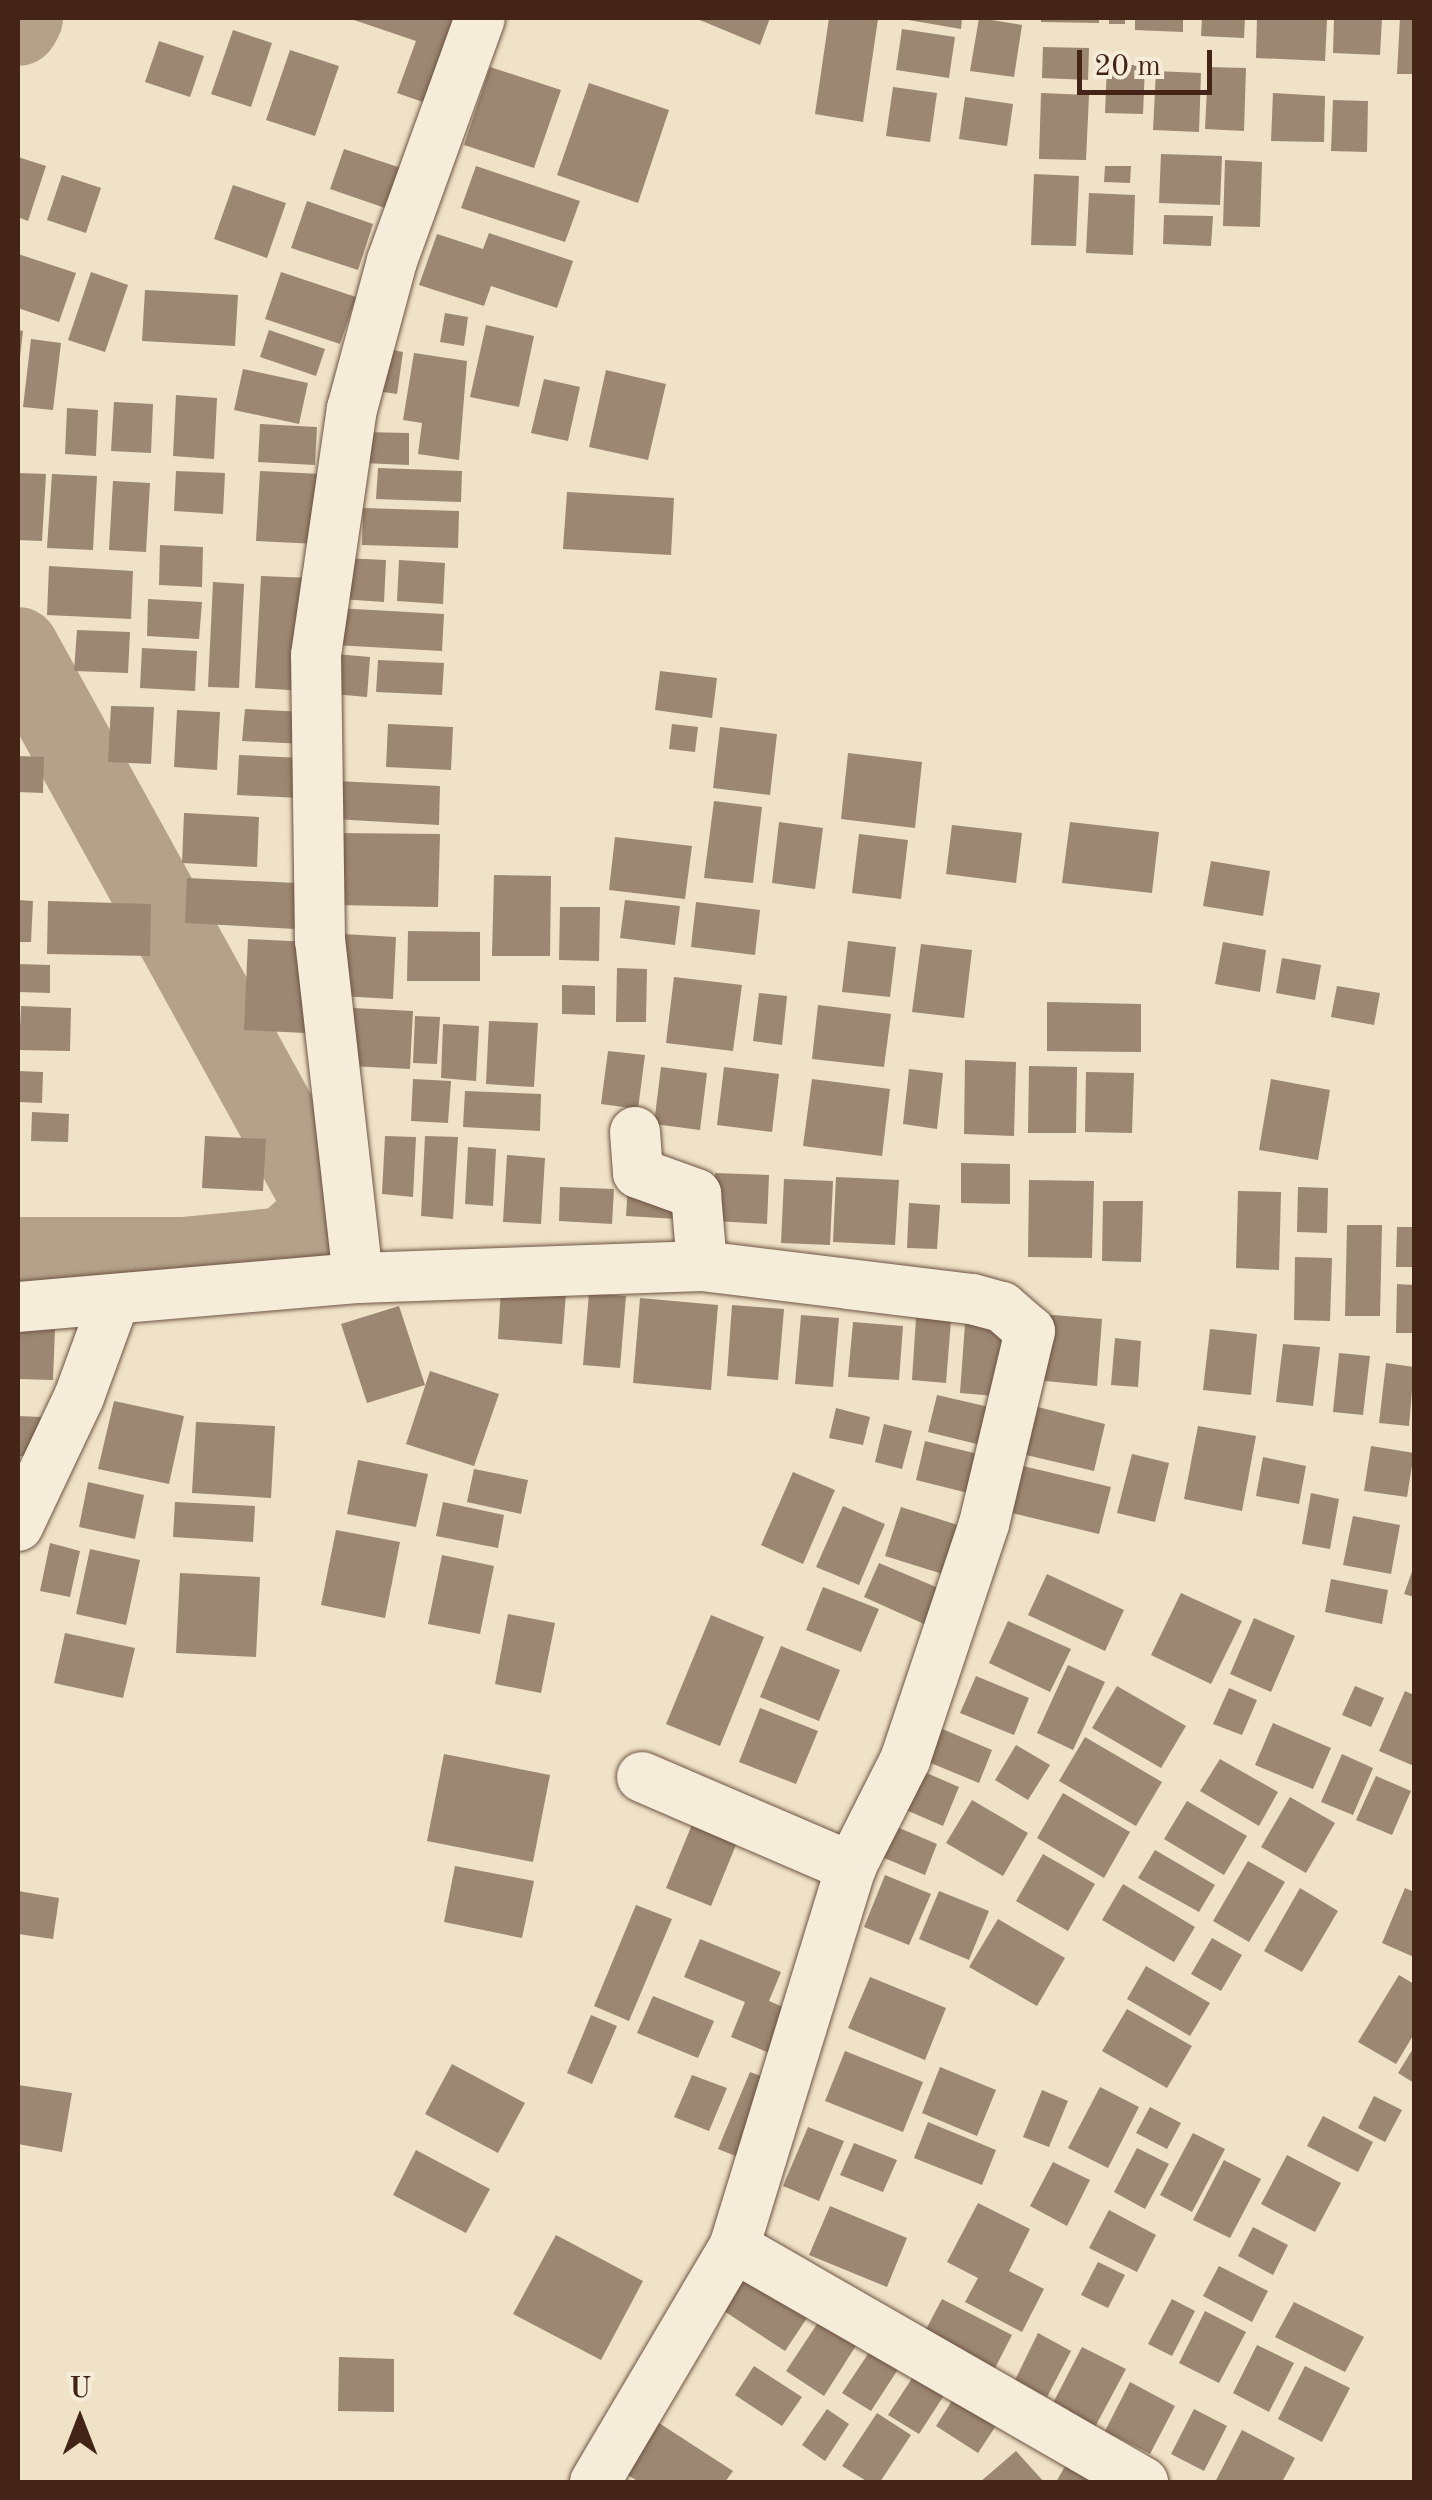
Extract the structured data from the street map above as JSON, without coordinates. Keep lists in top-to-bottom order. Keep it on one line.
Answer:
{"scale_bar":"20 m","north":"top"}
